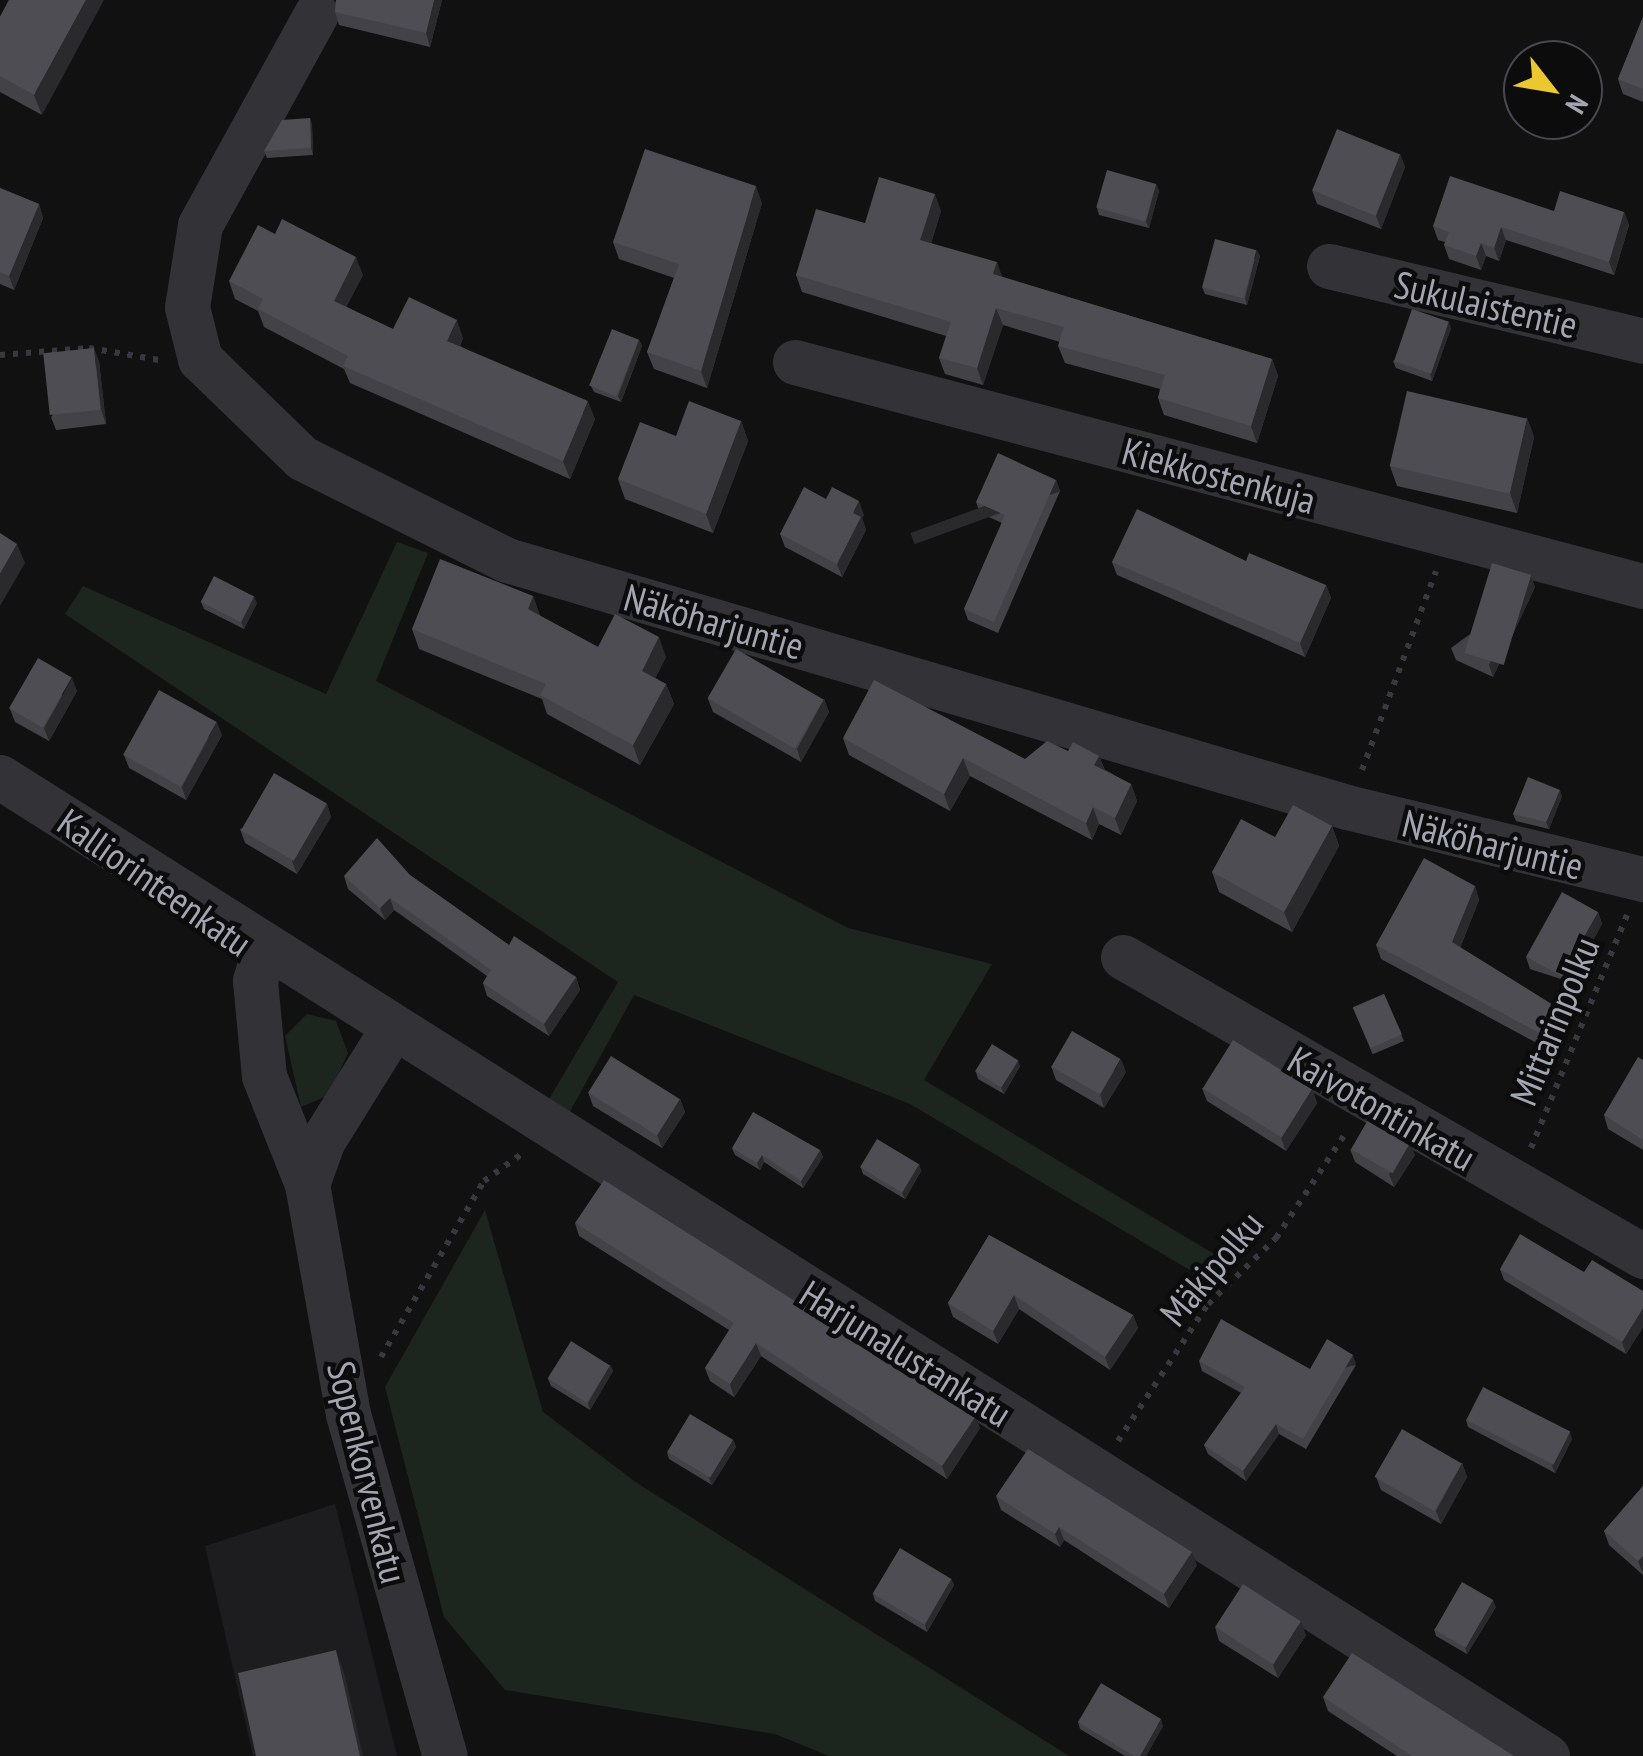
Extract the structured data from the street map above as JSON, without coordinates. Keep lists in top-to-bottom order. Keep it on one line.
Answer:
{"streets":{"street":["Sukulaistentie","Kiekkostenkuja","Näköharjuntie","Kalliorinteenkatu","Kaivotontinkatu","Harjunalustankatu","Sopenkorvenkatu"],"path":["Mittarinpolku","Mäkipolku"]},"crossings":[["Näköharjuntie","Mittarinpolku"],["Kalliorinteenkatu","Harjunalustankatu"],["Kalliorinteenkatu","Sopenkorvenkatu"],["Mittarinpolku","Kaivotontinkatu"],["Kaivotontinkatu","Mäkipolku"],["Mäkipolku","Harjunalustankatu"]],"north":"bottom right"}
